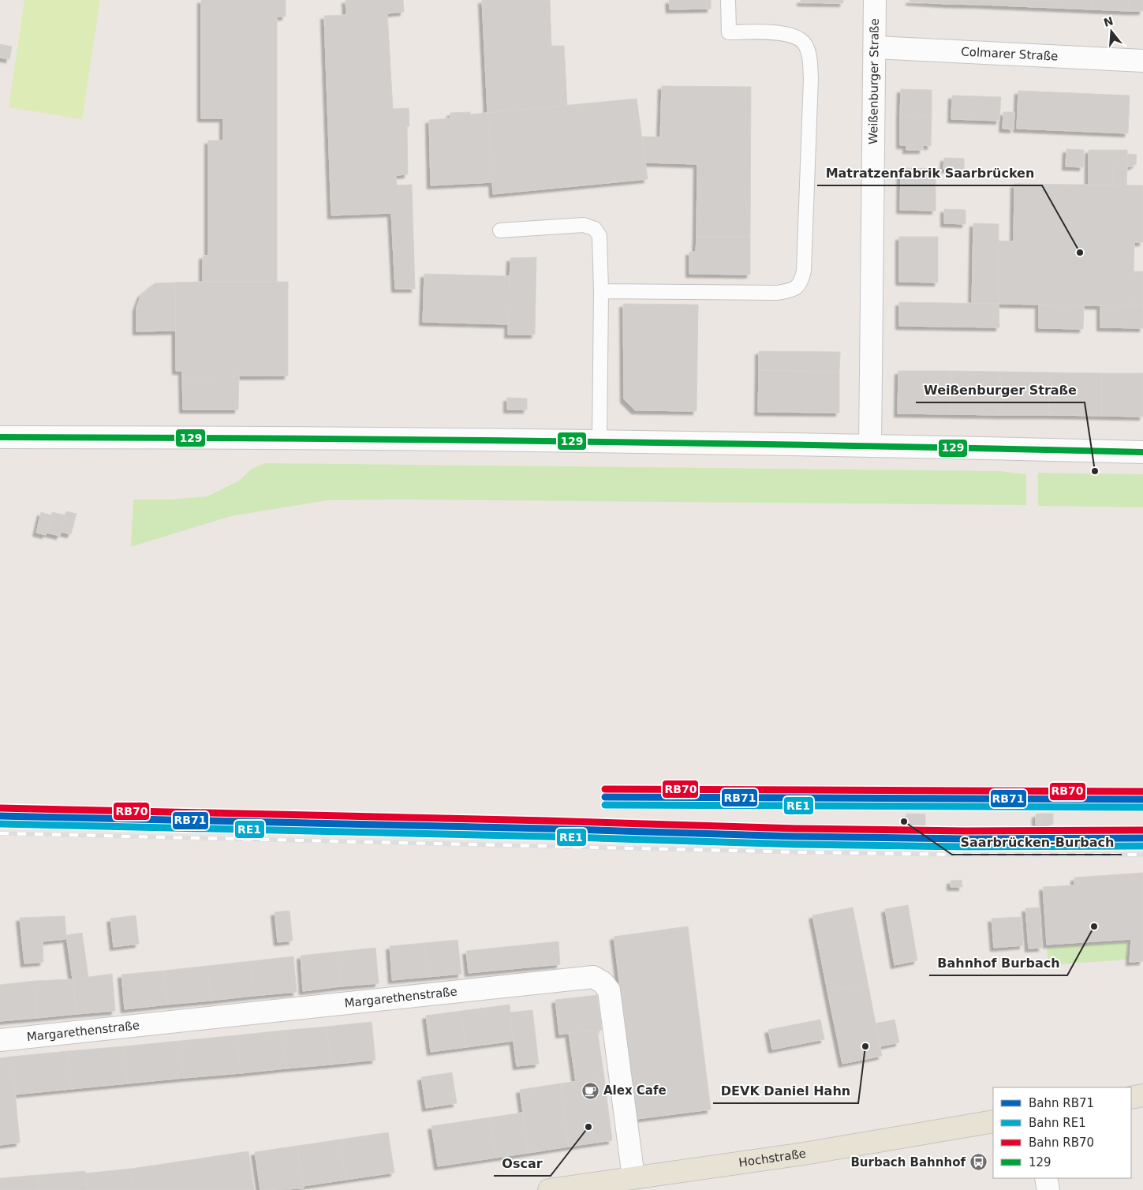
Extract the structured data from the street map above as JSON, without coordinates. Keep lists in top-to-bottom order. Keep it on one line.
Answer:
{"streets":{"main road":["Hochstraße"],"street":["Colmarer Straße","Weißenburger Straße","Margarethenstraße"]},"crossings":[["Colmarer Straße","Weißenburger Straße"],["Margarethenstraße","Hochstraße"]],"places":{"other":["Matratzenfabrik Saarbrücken","Weißenburger Straße","Saarbrücken-Burbach","Bahnhof Burbach","DEVK Daniel Hahn","Oscar"],"cafe":["Alex Cafe"],"bus stop":["Burbach Bahnhof"]},"lines":["transit line 129","rail line RB70","rail line RB71","rail line RE1"],"legend":["Bahn RB71","Bahn RE1","Bahn RB70","129"],"north":"top"}
